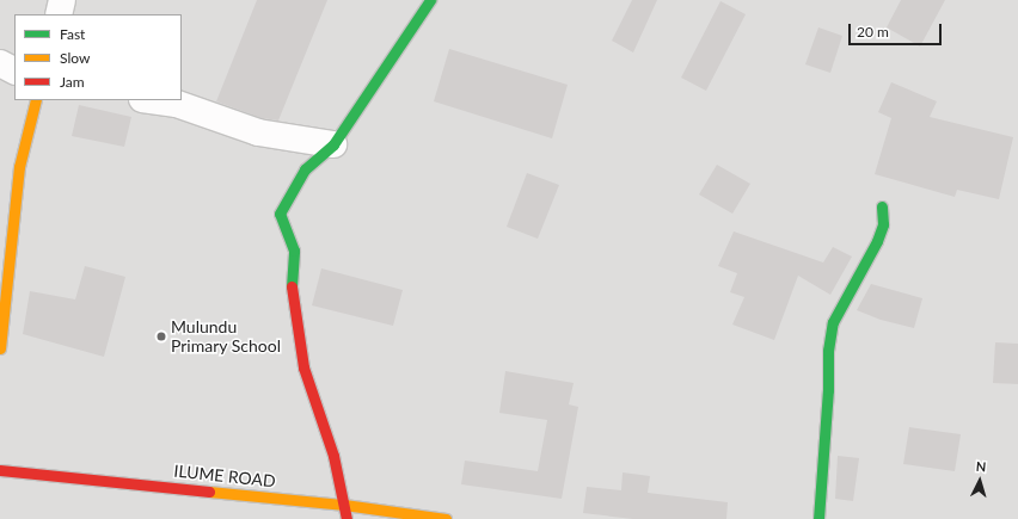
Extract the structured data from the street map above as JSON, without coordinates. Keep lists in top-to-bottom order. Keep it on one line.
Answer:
{"streets":{"street":["ILUME ROAD"]},"places":["Mulundu Primary School"],"legend":["Fast","Slow","Jam"],"scale_bar":"20 m","north":"top"}
